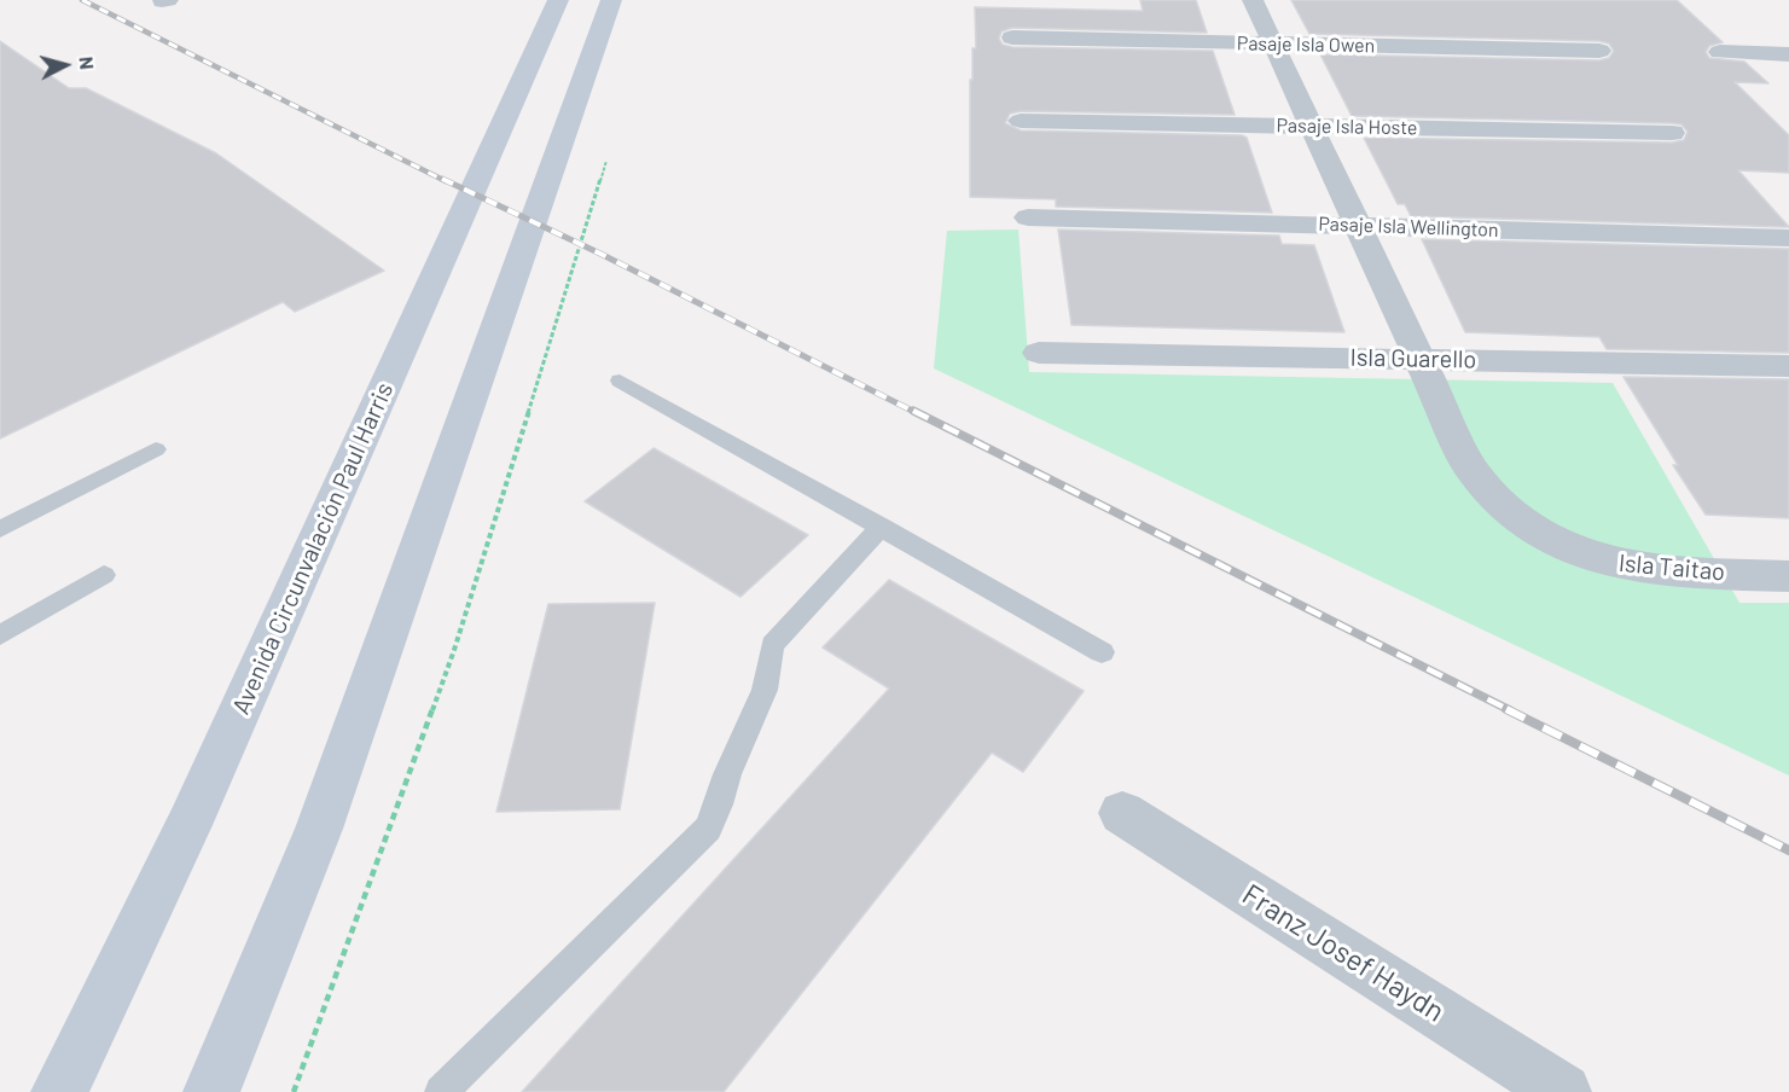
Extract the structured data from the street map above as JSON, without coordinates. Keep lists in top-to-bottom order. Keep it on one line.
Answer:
{"streets":{"main road":["Avenida Circunvalación Paul Harris"],"street":["Pasaje Isla Owen","Pasaje Isla Hoste","Pasaje Isla Wellington","Isla Guarello","Isla Taitao","Franz Josef Haydn"]},"crossings":[["Pasaje Isla Owen","Isla Taitao"],["Pasaje Isla Hoste","Isla Taitao"],["Pasaje Isla Wellington","Isla Taitao"],["Isla Guarello","Isla Taitao"]],"north":"right"}
